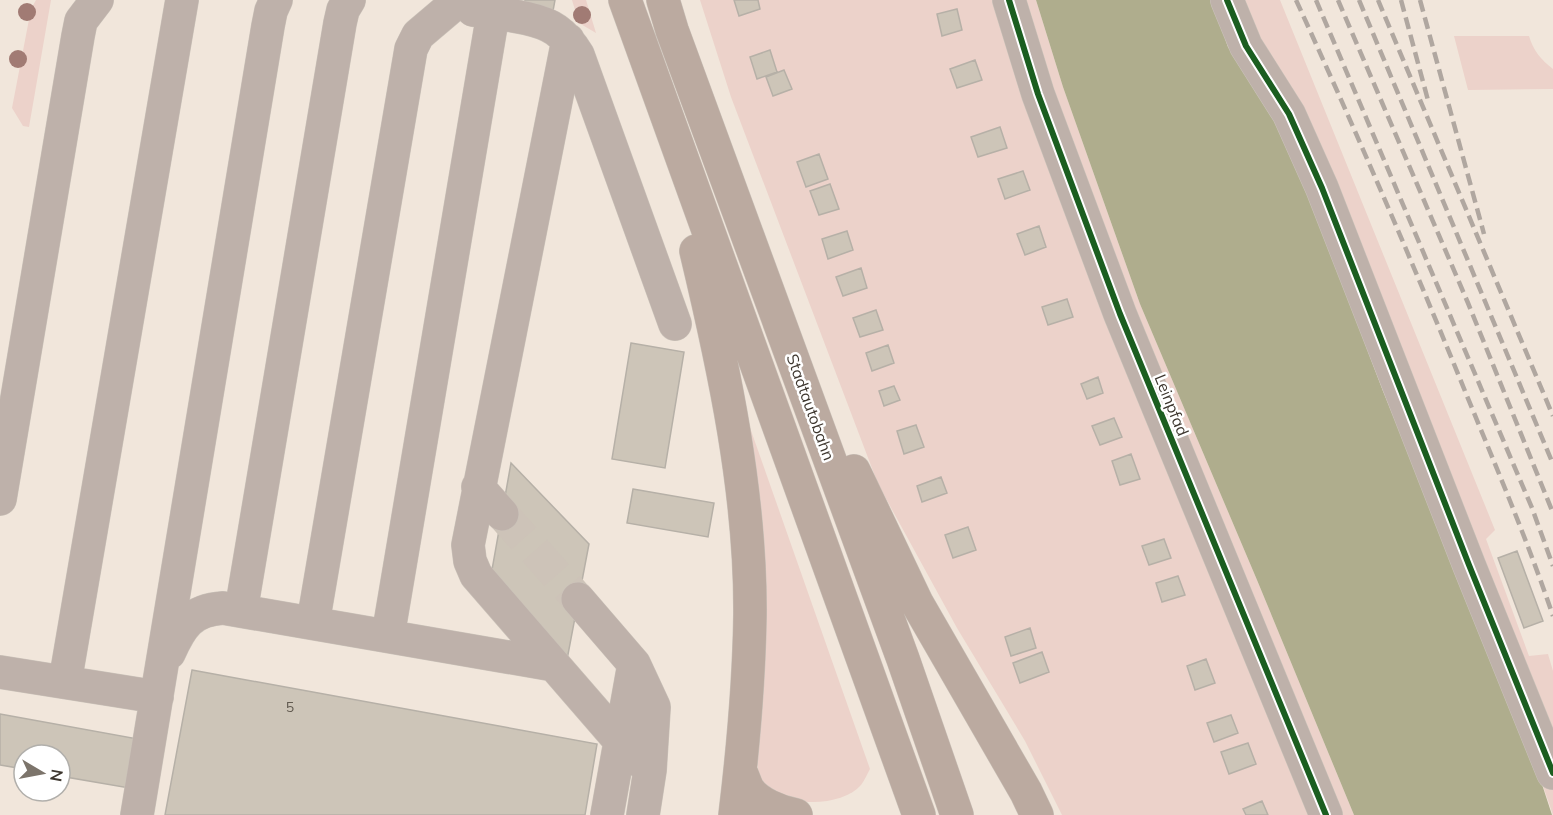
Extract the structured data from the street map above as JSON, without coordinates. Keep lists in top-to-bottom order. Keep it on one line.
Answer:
{"streets":{"highway":["Stadtautobahn"],"lane":["Leinpfad"]},"house_numbers":["5"],"north":"right"}
